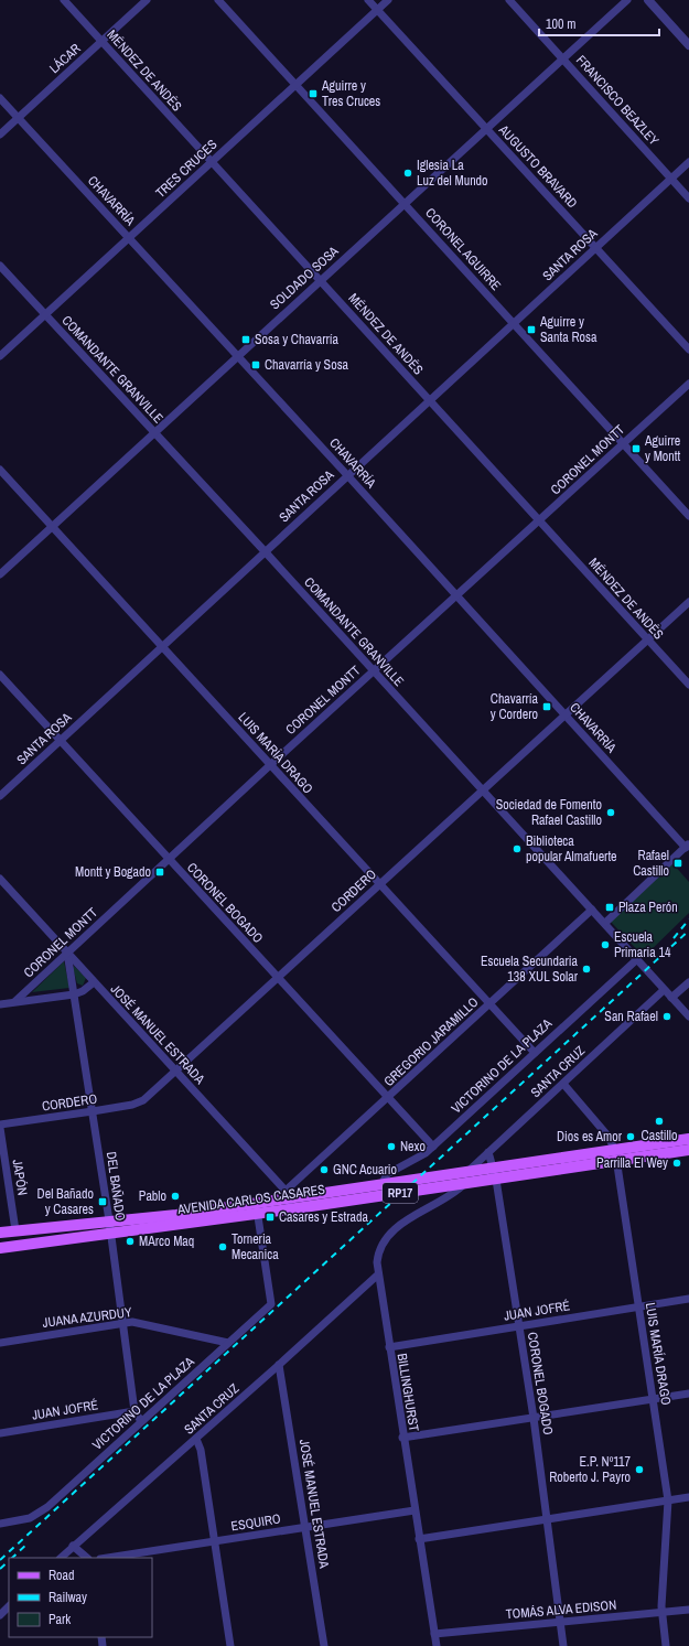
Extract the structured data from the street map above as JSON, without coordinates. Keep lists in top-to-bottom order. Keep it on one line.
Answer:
{"streets":{"main road":["RP17","AVENIDA CARLOS CASARES"],"street":["LÁCAR","MÉNDEZ DE ANDÉS","FRANCISCO BEAZLEY","AUGUSTO BRAVARD","TRES CRUCES","CHAVARRÍA","CORONEL AGUIRRE","SANTA ROSA","SOLDADO SOSA","COMANDANTE GRANVILLE","CORONEL MONTT","LUIS MARÍA DRAGO","CORDERO","CORONEL BOGADO","JOSÉ MANUEL ESTRADA","GREGORIO JARAMILLO","VICTORINO DE LA PLAZA","SANTA CRUZ","JAPÓN","DEL BAÑADO","JUAN JOFRÉ","JUANA AZURDUY","BILLINGHURST","ESQUIRO","TOMÁS ALVA EDISON"]},"crossings":[["LÁCAR","MÉNDEZ DE ANDÉS"],["LÁCAR","CHAVARRÍA"],["MÉNDEZ DE ANDÉS","TRES CRUCES"],["MÉNDEZ DE ANDÉS","SANTA ROSA"],["MÉNDEZ DE ANDÉS","SOLDADO SOSA"],["MÉNDEZ DE ANDÉS","CORONEL MONTT"],["MÉNDEZ DE ANDÉS","CORDERO"],["FRANCISCO BEAZLEY","SANTA ROSA"],["FRANCISCO BEAZLEY","SOLDADO SOSA"],["AUGUSTO BRAVARD","TRES CRUCES"],["AUGUSTO BRAVARD","SANTA ROSA"],["AUGUSTO BRAVARD","SOLDADO SOSA"],["TRES CRUCES","CHAVARRÍA"],["TRES CRUCES","CORONEL AGUIRRE"],["TRES CRUCES","COMANDANTE GRANVILLE"],["CHAVARRÍA","SANTA ROSA"],["CHAVARRÍA","SOLDADO SOSA"],["CHAVARRÍA","CORONEL MONTT"],["CHAVARRÍA","CORDERO"],["CORONEL AGUIRRE","SANTA ROSA"],["CORONEL AGUIRRE","SOLDADO SOSA"],["CORONEL AGUIRRE","CORONEL MONTT"],["SANTA ROSA","COMANDANTE GRANVILLE"],["SANTA ROSA","LUIS MARÍA DRAGO"],["SANTA ROSA","CORONEL BOGADO"],["SOLDADO SOSA","COMANDANTE GRANVILLE"],["SOLDADO SOSA","LUIS MARÍA DRAGO"],["COMANDANTE GRANVILLE","CORONEL MONTT"],["COMANDANTE GRANVILLE","CORDERO"],["COMANDANTE GRANVILLE","GREGORIO JARAMILLO"],["COMANDANTE GRANVILLE","VICTORINO DE LA PLAZA"],["COMANDANTE GRANVILLE","SANTA CRUZ"],["CORONEL MONTT","LUIS MARÍA DRAGO"],["CORONEL MONTT","CORONEL BOGADO"],["CORONEL MONTT","JOSÉ MANUEL ESTRADA"],["CORONEL MONTT","DEL BAÑADO"],["LUIS MARÍA DRAGO","CORDERO"],["LUIS MARÍA DRAGO","GREGORIO JARAMILLO"],["LUIS MARÍA DRAGO","VICTORINO DE LA PLAZA"],["LUIS MARÍA DRAGO","SANTA CRUZ"],["LUIS MARÍA DRAGO","AVENIDA CARLOS CASARES"],["LUIS MARÍA DRAGO","JUAN JOFRÉ"],["LUIS MARÍA DRAGO","TOMÁS ALVA EDISON"],["CORDERO","CORONEL BOGADO"],["CORDERO","JOSÉ MANUEL ESTRADA"],["CORDERO","JAPÓN"],["CORDERO","DEL BAÑADO"],["CORONEL BOGADO","GREGORIO JARAMILLO"],["CORONEL BOGADO","VICTORINO DE LA PLAZA"],["CORONEL BOGADO","SANTA CRUZ"],["CORONEL BOGADO","AVENIDA CARLOS CASARES"],["CORONEL BOGADO","JUAN JOFRÉ"],["CORONEL BOGADO","TOMÁS ALVA EDISON"],["JOSÉ MANUEL ESTRADA","GREGORIO JARAMILLO"],["JOSÉ MANUEL ESTRADA","SANTA CRUZ"],["JOSÉ MANUEL ESTRADA","DEL BAÑADO"],["JOSÉ MANUEL ESTRADA","AVENIDA CARLOS CASARES"],["JOSÉ MANUEL ESTRADA","ESQUIRO"],["GREGORIO JARAMILLO","AVENIDA CARLOS CASARES"],["VICTORINO DE LA PLAZA","DEL BAÑADO"],["VICTORINO DE LA PLAZA","AVENIDA CARLOS CASARES"],["VICTORINO DE LA PLAZA","JUANA AZURDUY"],["SANTA CRUZ","AVENIDA CARLOS CASARES"],["SANTA CRUZ","BILLINGHURST"],["JAPÓN","AVENIDA CARLOS CASARES"],["DEL BAÑADO","AVENIDA CARLOS CASARES"],["DEL BAÑADO","JUAN JOFRÉ"],["DEL BAÑADO","JUANA AZURDUY"],["AVENIDA CARLOS CASARES","BILLINGHURST"],["JUAN JOFRÉ","BILLINGHURST"],["BILLINGHURST","ESQUIRO"],["BILLINGHURST","TOMÁS ALVA EDISON"]],"places":{"transit":["Aguirre y Tres Cruces","Aguirre y Santa Rosa","Sosa y Chavarría","Chavarría y Sosa","Aguirre y Montt","Chavarría y Cordero","Rafael Castillo","Montt y Bogado","Plaza Perón","Del Bañado y Casares","Casares y Estrada"],"other":["Iglesia La Luz del Mundo","Sociedad de Fomento Rafael Castillo","Biblioteca popular Almafuerte","Escuela Primaria 14","Escuela Secundaria 138 XUL Solar","San Rafael","Castillo","Dios es Amor","Nexo","Parrilla El Wey","GNC Acuario","Pablo","MArco Maq","Torneria Mecanica","E.P. Nº117 Roberto J. Payro"]},"legend":["Road","Railway","Park"],"scale_bar":"100 m"}
